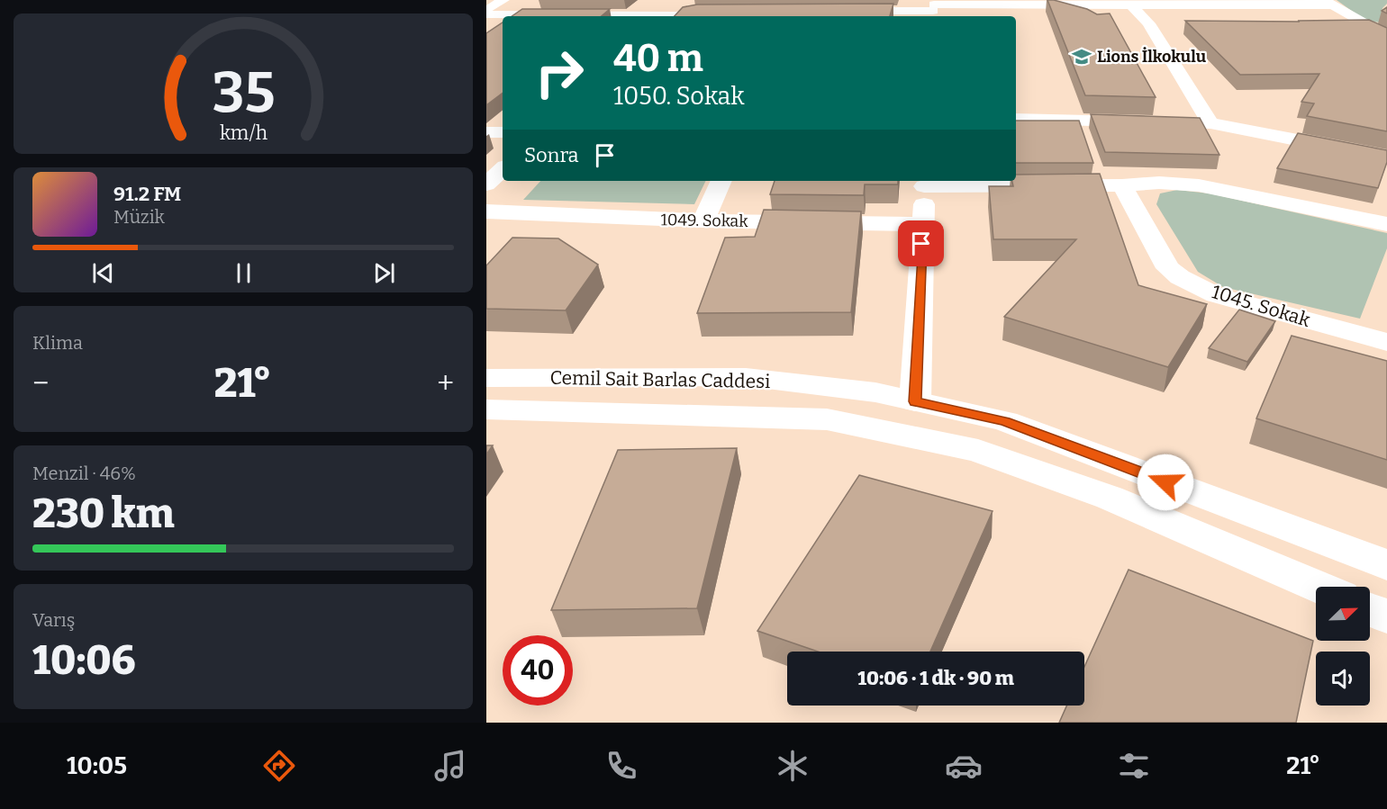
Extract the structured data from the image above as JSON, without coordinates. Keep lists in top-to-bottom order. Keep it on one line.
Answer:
{"streets":{"street":["1049. Sokak","1045. Sokak","Cemil Sait Barlas Caddesi"]},"places":{"school or university":["Lions İlkokulu"]},"north":"top right","page":{"turn":["40 m","1050. Sokak"],"then":"Sonra","song":["91.2 FM","Müzik"],"tile":["Klima",["Menzil · 46%","230 km"],["Varış","10:06"]],"heat":["−","21°","+"],"limit":"40","trip":"10:06 · 1 dk · 90 m","tabs":["10:05","21°"],"gauge":["35","km/h"]}}
